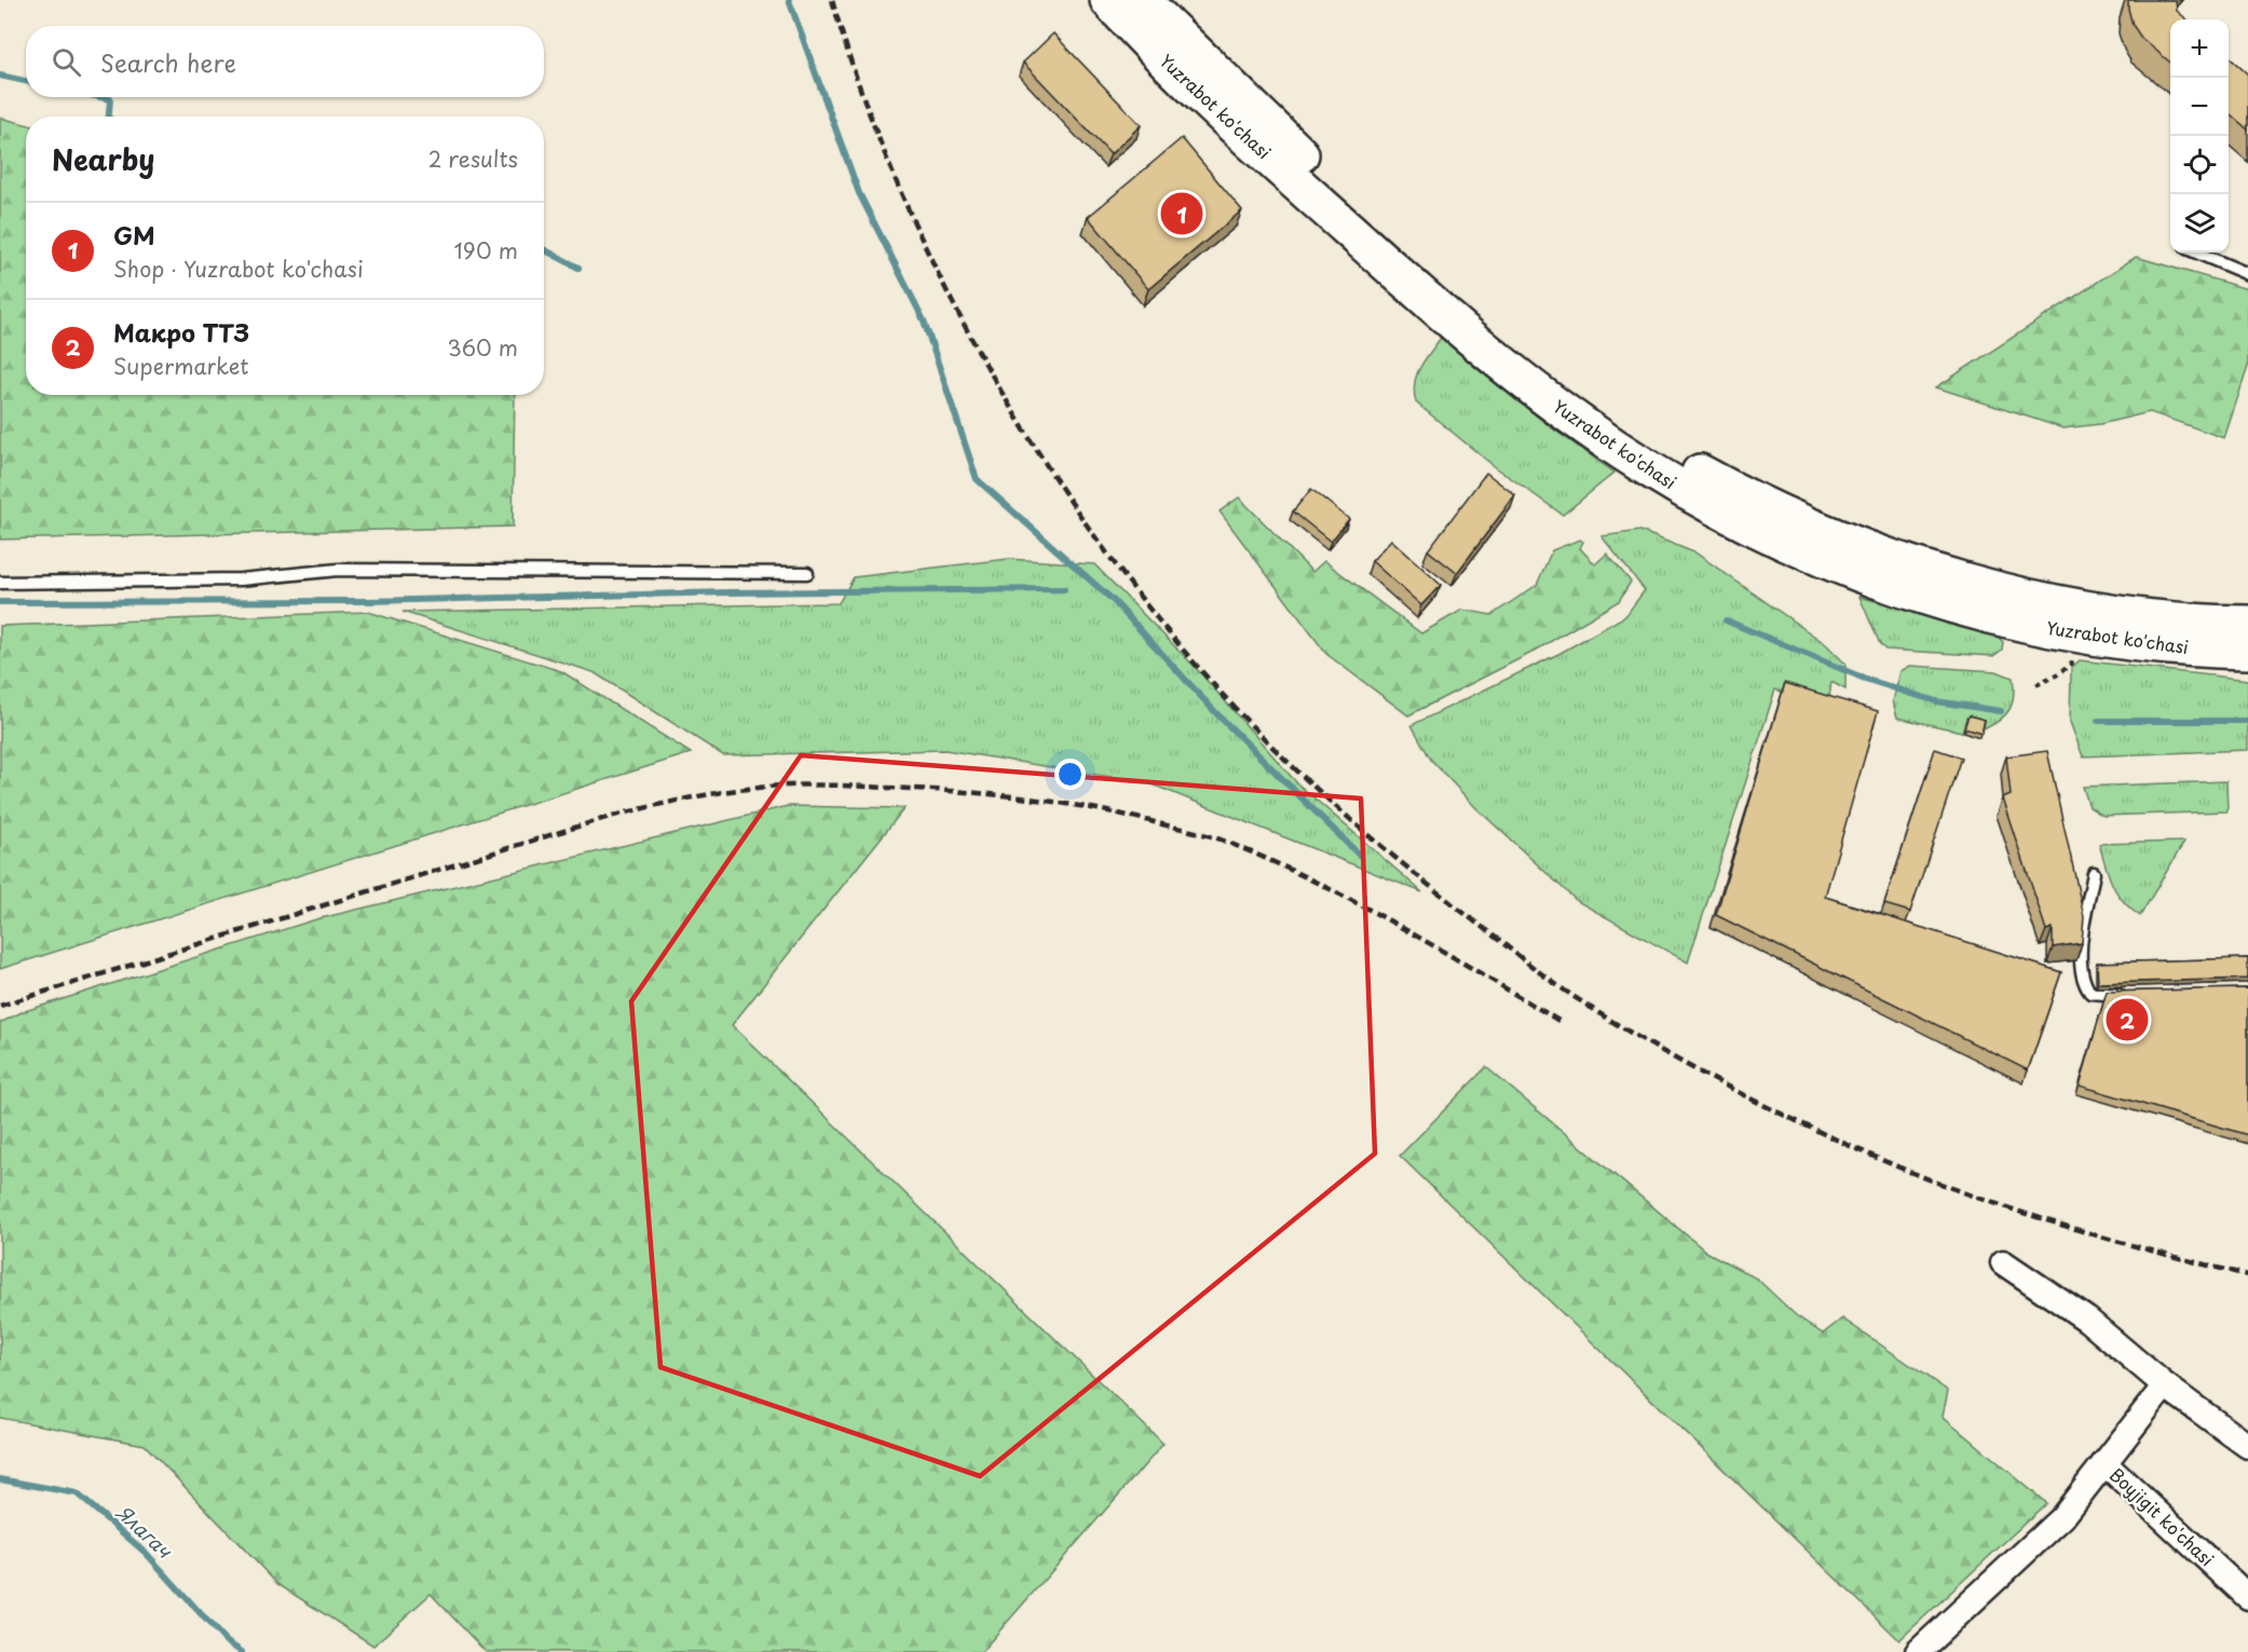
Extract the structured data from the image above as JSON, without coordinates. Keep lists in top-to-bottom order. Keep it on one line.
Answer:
{"streets":{"main road":["Yuzrabot ko'chasi"],"street":["Boyjigit ko'chasi"]},"water":["Ялагач"],"page":{"map_buttons":["+","−"],"search":"Search here","heading":["Nearby","2 results"],"pins":["1","2"],"list":[{"mark":"1","name":"GM","note":"Shop · Yuzrabot ko'chasi","value":"190 m"},{"mark":"2","name":"Макро ТТЗ","note":"Supermarket","value":"360 m"}]}}
